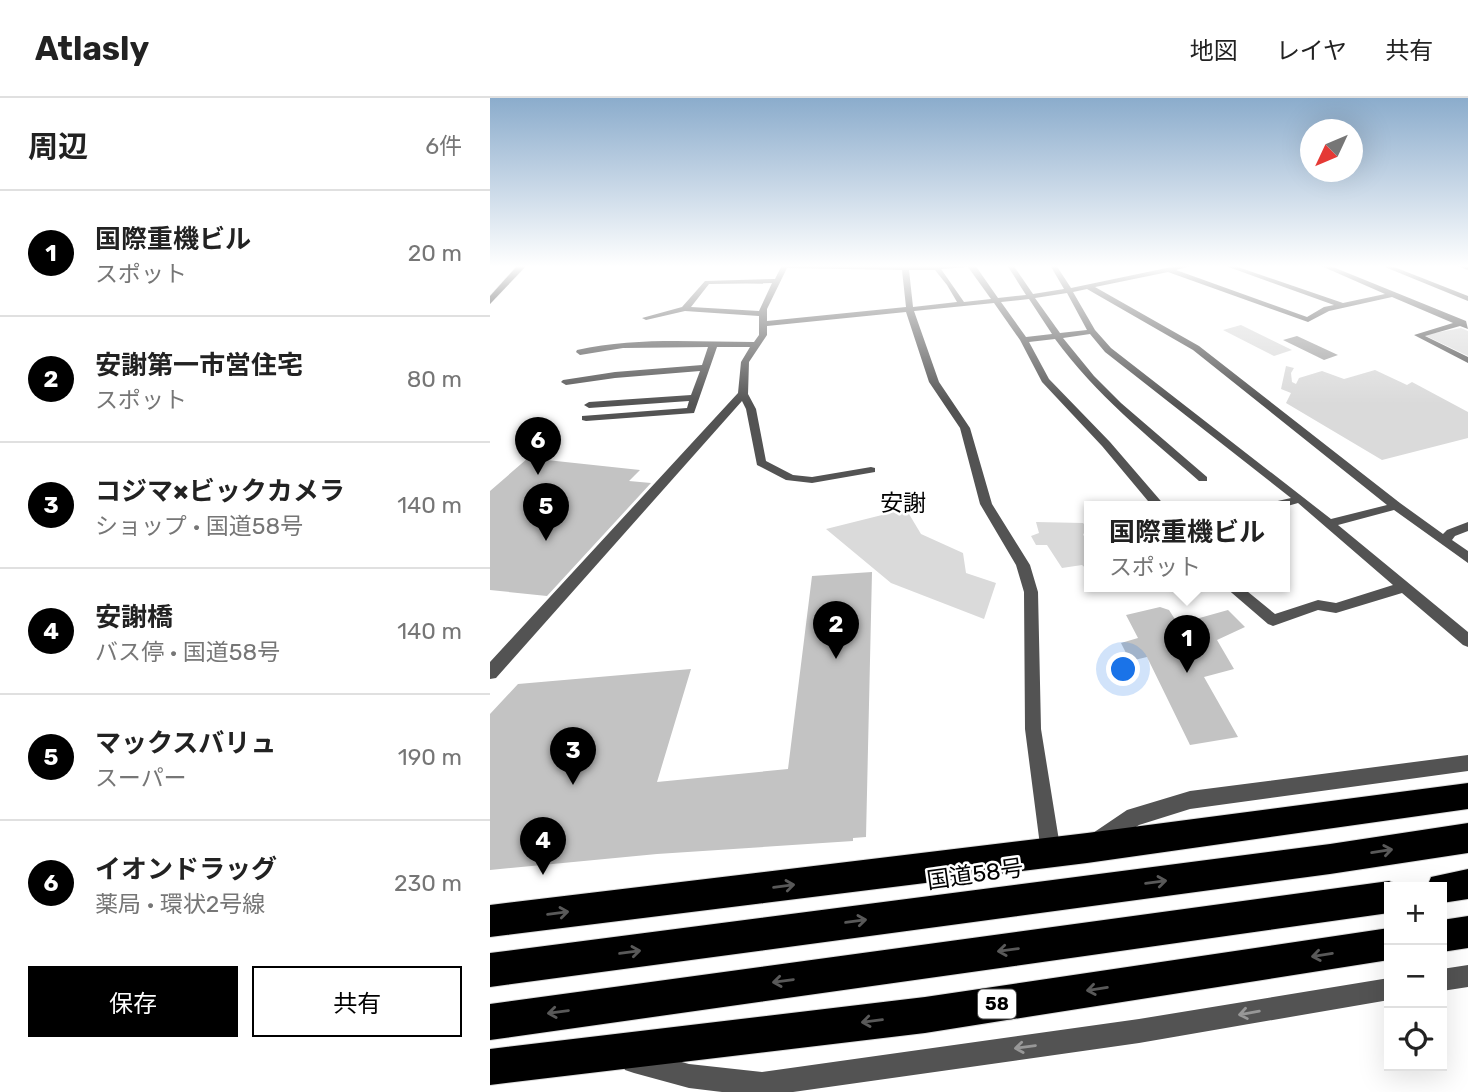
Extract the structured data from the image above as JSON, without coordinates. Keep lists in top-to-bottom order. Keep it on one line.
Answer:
{"streets":{"highway":["国道58号","58"]},"districts":["安謝"],"north":"bottom left","page":{"header":"Atlasly","nav":["地図","レイヤ","共有"],"heading":["周辺","6件"],"list":[{"mark":"1","name":"国際重機ビル","note":"スポット","value":"20 m"},{"mark":"2","name":"安謝第一市営住宅","note":"スポット","value":"80 m"},{"mark":"3","name":"コジマ×ビックカメラ","note":"ショップ · 国道58号","value":"140 m"},{"mark":"4","name":"安謝橋","note":"バス停 · 国道58号","value":"140 m"},{"mark":"5","name":"マックスバリュ","note":"スーパー","value":"190 m"},{"mark":"6","name":"イオンドラッグ","note":"薬局 · 環状2号線","value":"230 m"}],"pins":["6","5","2","1","3","4"],"popup":["国際重機ビル","スポット"],"map_buttons":["+","−"],"buttons":["保存","共有"]}}
